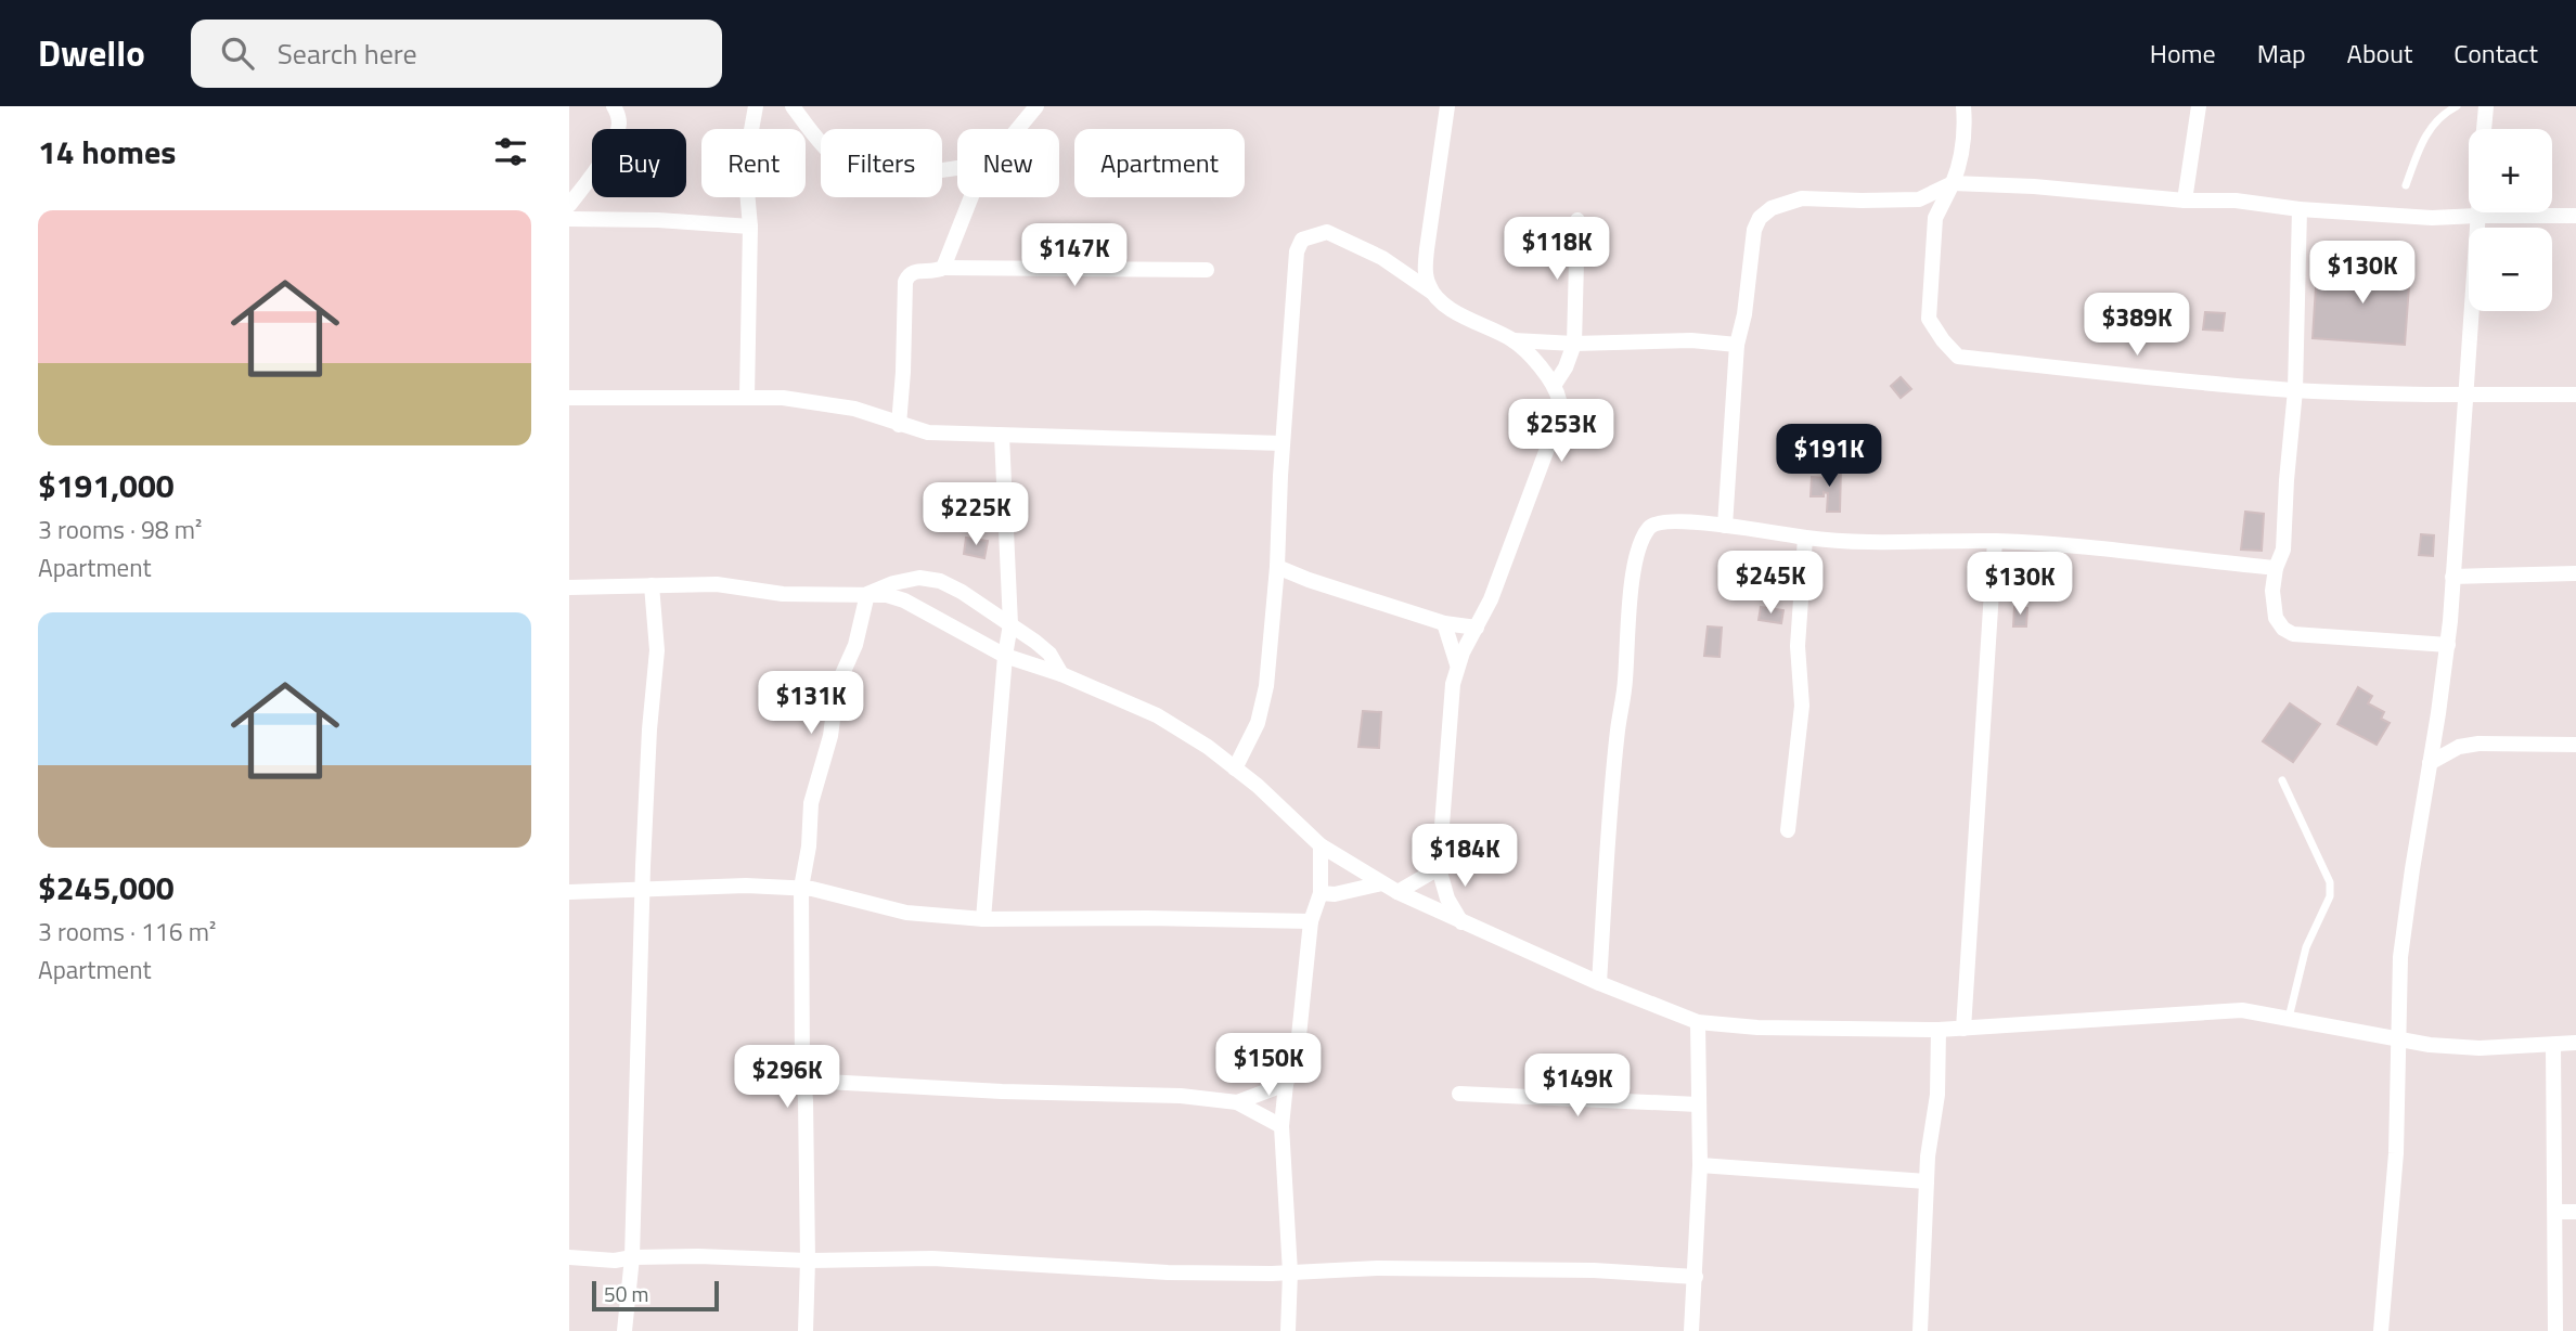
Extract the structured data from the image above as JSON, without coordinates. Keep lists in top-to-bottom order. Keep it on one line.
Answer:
{"scale_bar":"50 m","page":{"header":"Dwello","search":"Search here","nav":["Home","Map","About","Contact"],"heading":"14 homes","map_buttons":["+","−"],"chip":["Buy","Rent","Filters","New","Apartment"],"list":[{"name":"$191,000","note":"3 rooms · 98 m² · Apartment"},{"name":"$245,000","note":"3 rooms · 116 m² · Apartment"}],"price":["$118K","$147K","$130K","$389K","$253K","$191K","$225K","$245K","$130K","$131K","$184K","$150K","$296K","$149K"],"scale":"50 m"}}
